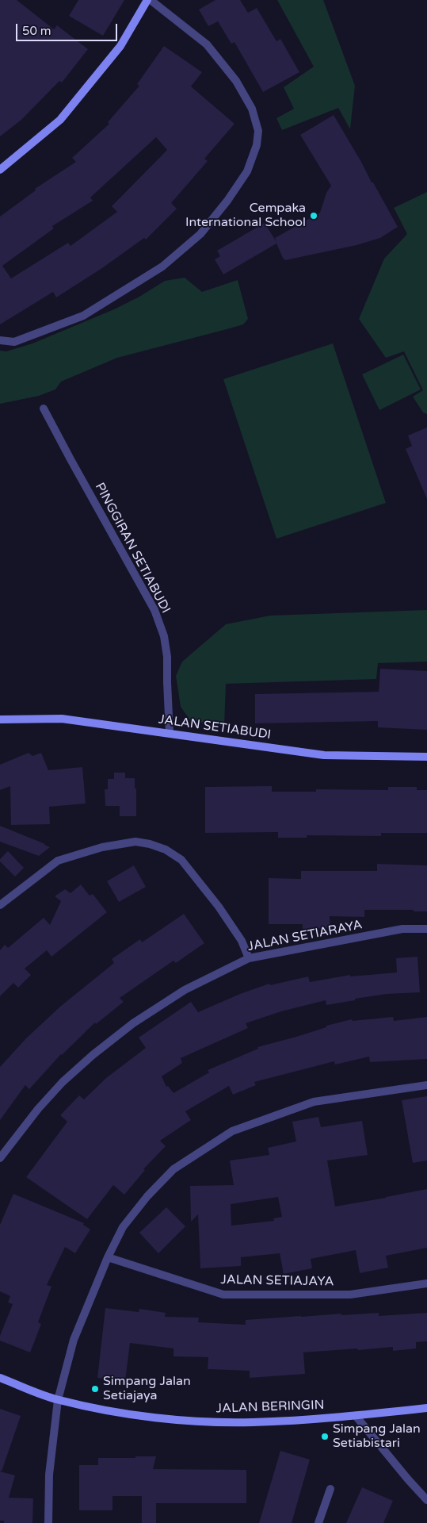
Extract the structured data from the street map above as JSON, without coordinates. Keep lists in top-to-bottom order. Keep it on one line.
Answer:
{"streets":{"street":["PINGGIRAN SETIABUDI","JALAN SETIABUDI","JALAN SETIARAYA","JALAN SETIAJAYA","JALAN BERINGIN"]},"crossings":[["PINGGIRAN SETIABUDI","JALAN SETIABUDI"]],"places":["Cempaka International School","Simpang Jalan Setiajaya","Simpang Jalan Setiabistari"],"scale_bar":"50 m"}
